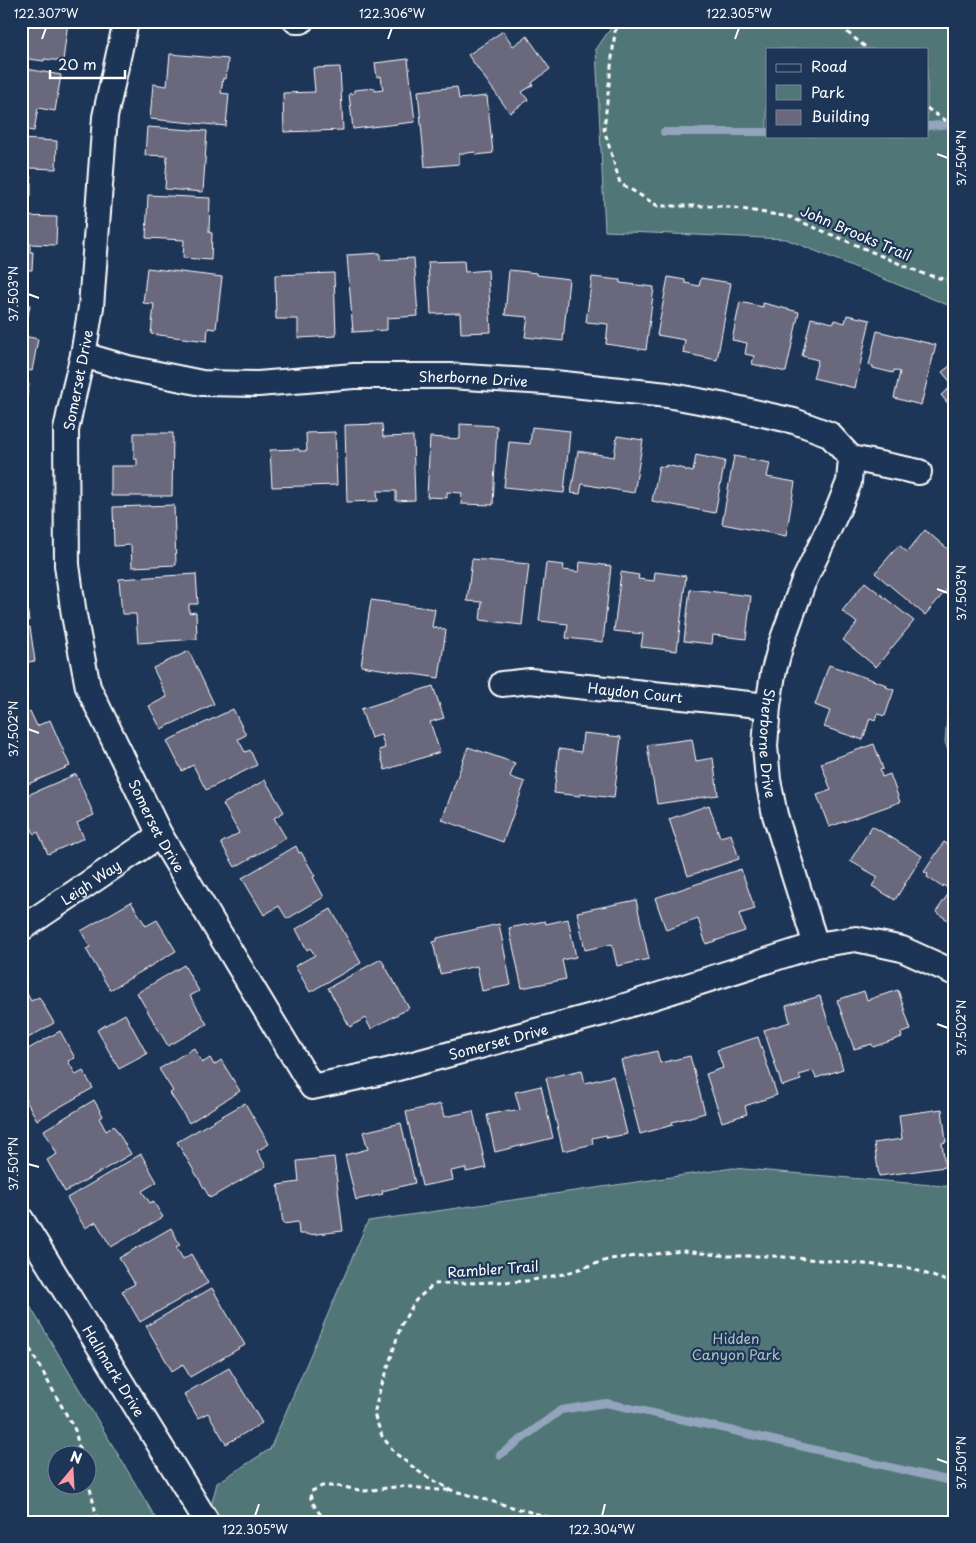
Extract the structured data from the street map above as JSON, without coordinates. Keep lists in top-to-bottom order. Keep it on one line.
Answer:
{"streets":{"street":["Sherborne Drive","Somerset Drive","Haydon Court","Leigh Way","Hallmark Drive"],"path":["John Brooks Trail","Rambler Trail"]},"crossings":[["Sherborne Drive","Somerset Drive"],["Sherborne Drive","Haydon Court"],["Somerset Drive","Leigh Way"]],"parks":["Hidden Canyon Park"],"legend":["Road","Park","Building"],"scale_bar":"20 m","north":"top","coordinates":["122.307°W","122.306°W","122.305°W","37.504°N","37.503°N","37.502°N","37.501°N","122.304°W"]}
